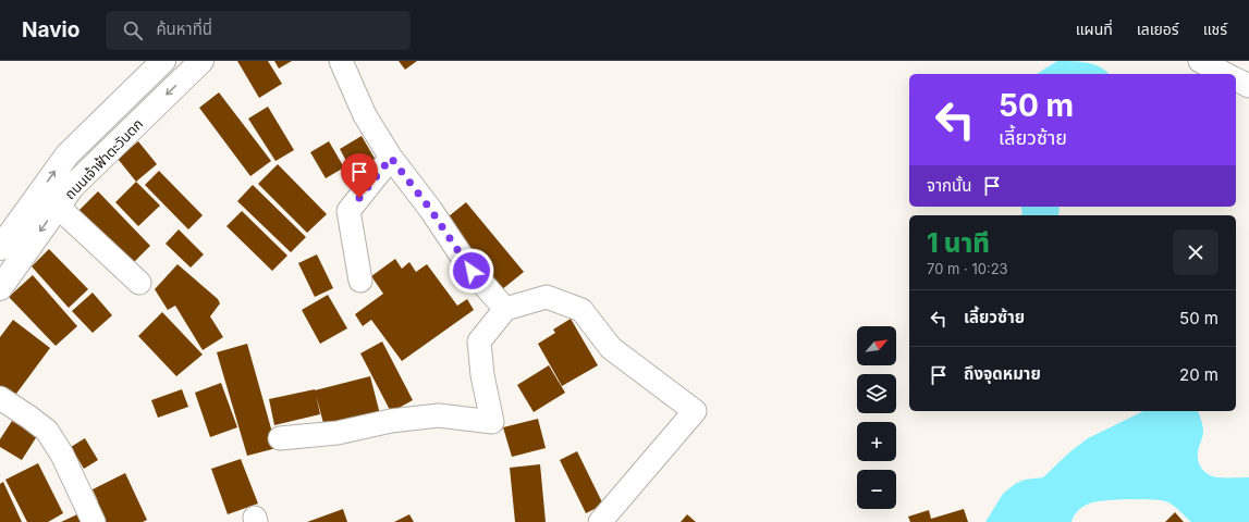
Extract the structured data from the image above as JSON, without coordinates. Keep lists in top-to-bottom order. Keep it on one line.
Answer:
{"streets":{"main road":["ถนนเจ้าฟ้าตะวันตก"]},"north":"top right","page":{"header":"Navio","search":"ค้นหาที่นี่","nav":["แผนที่","เลเยอร์","แชร์"],"turn":["50 m","เลี้ยวซ้าย"],"then":"จากนั้น","heading":["1 นาที","70 m · 10:23"],"list":[{"name":"เลี้ยวซ้าย","value":"50 m"},{"name":"ถึงจุดหมาย","value":"20 m"}],"map_buttons":["+","−"]}}
